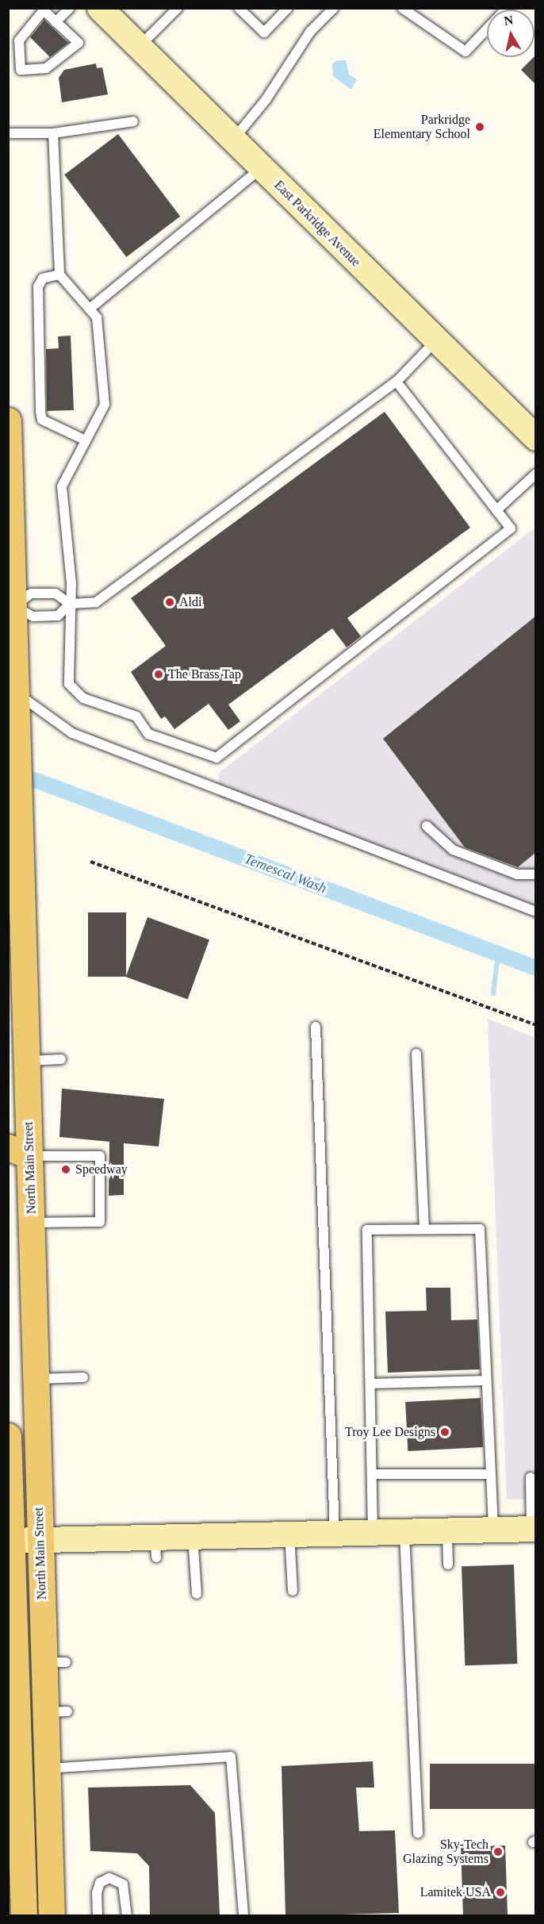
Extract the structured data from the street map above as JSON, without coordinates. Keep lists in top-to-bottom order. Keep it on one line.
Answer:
{"streets":{"main road":["East Parkridge Avenue","North Main Street"]},"water":["Temescal Wash"],"places":["Parkridge Elementary School","Aldi","The Brass Tap","Speedway","Troy Lee Designs","Sky-Tech Glazing Systems","Lamitek USA"],"north":"top"}
